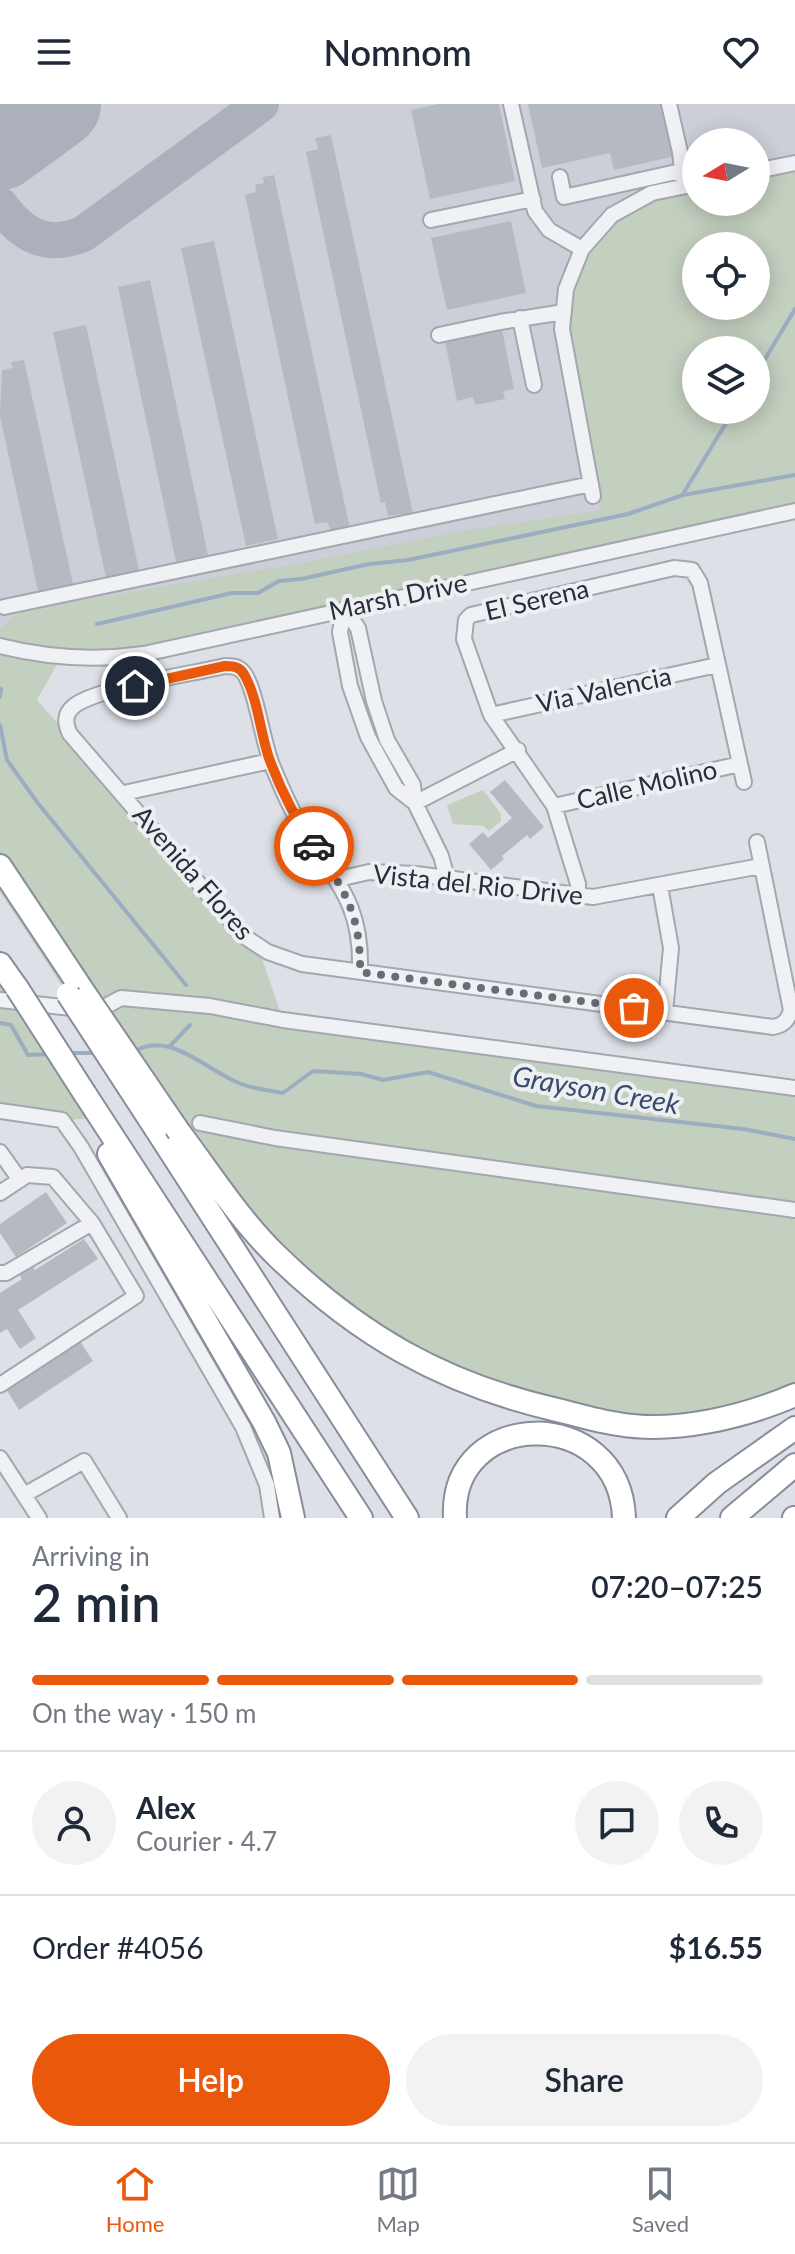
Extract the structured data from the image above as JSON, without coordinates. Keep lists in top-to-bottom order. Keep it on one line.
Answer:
{"streets":{"street":["Marsh Drive","El Serena","Via Valencia","Calle Molino","Avenida Flores","Vista del Rio Drive"]},"crossings":[["El Serena","Via Valencia"],["El Serena","Calle Molino"],["El Serena","Vista del Rio Drive"],["Avenida Flores","Vista del Rio Drive"]],"water":["Grayson Creek"],"north":"left","page":{"header":"Nomnom","heading":["2 min","Arriving in","07:20–07:25"],"panel":["Alex","Courier · 4.7","Order #4056","$16.55"],"bar":"On the way · 150 m","buttons":["Help","Share"],"tabs":["Home","Map","Saved"]}}
